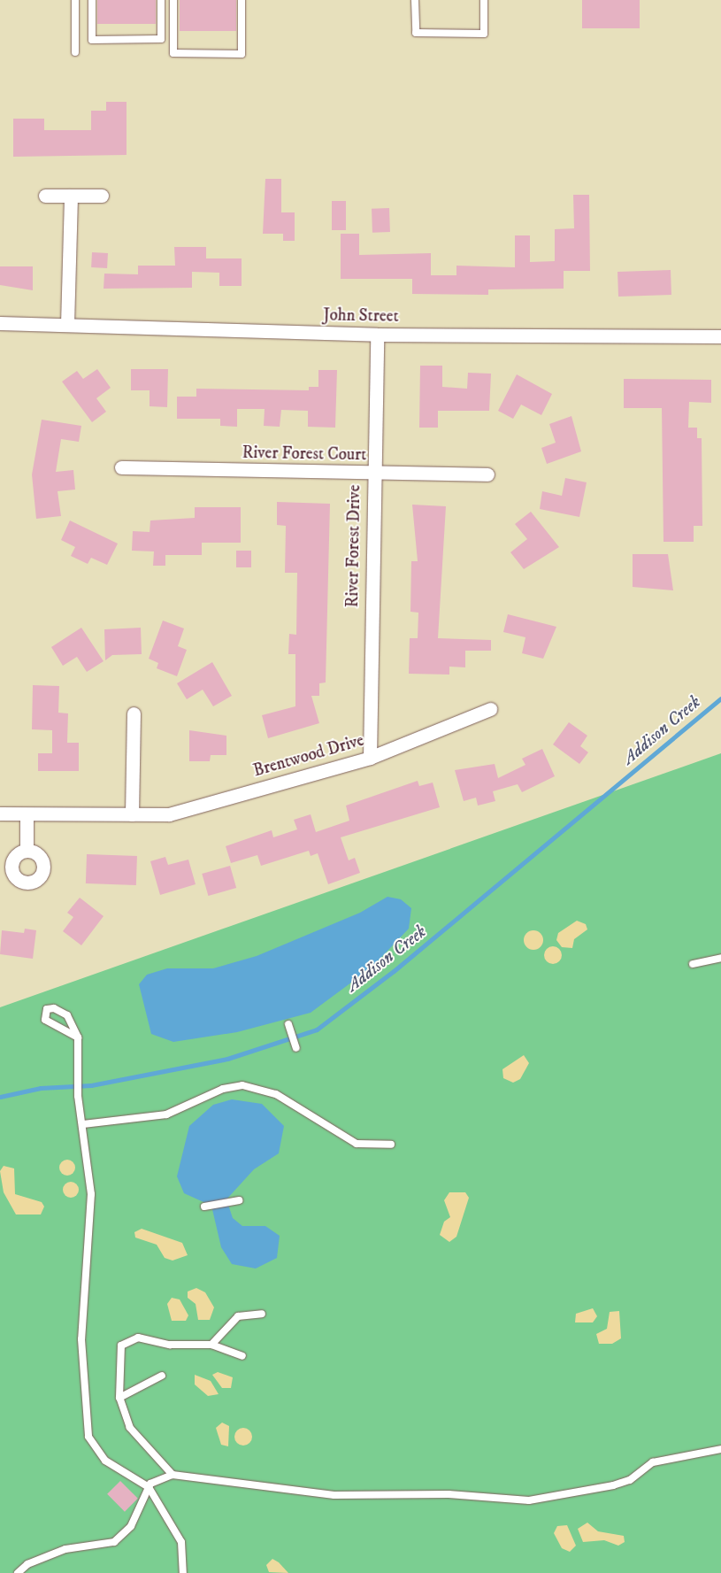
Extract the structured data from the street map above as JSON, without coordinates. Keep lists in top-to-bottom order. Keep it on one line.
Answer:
{"streets":{"street":["John Street","River Forest Court","River Forest Drive","Brentwood Drive"]},"crossings":[["John Street","River Forest Drive"],["River Forest Court","River Forest Drive"],["River Forest Drive","Brentwood Drive"]],"water":["Addison Creek"]}
